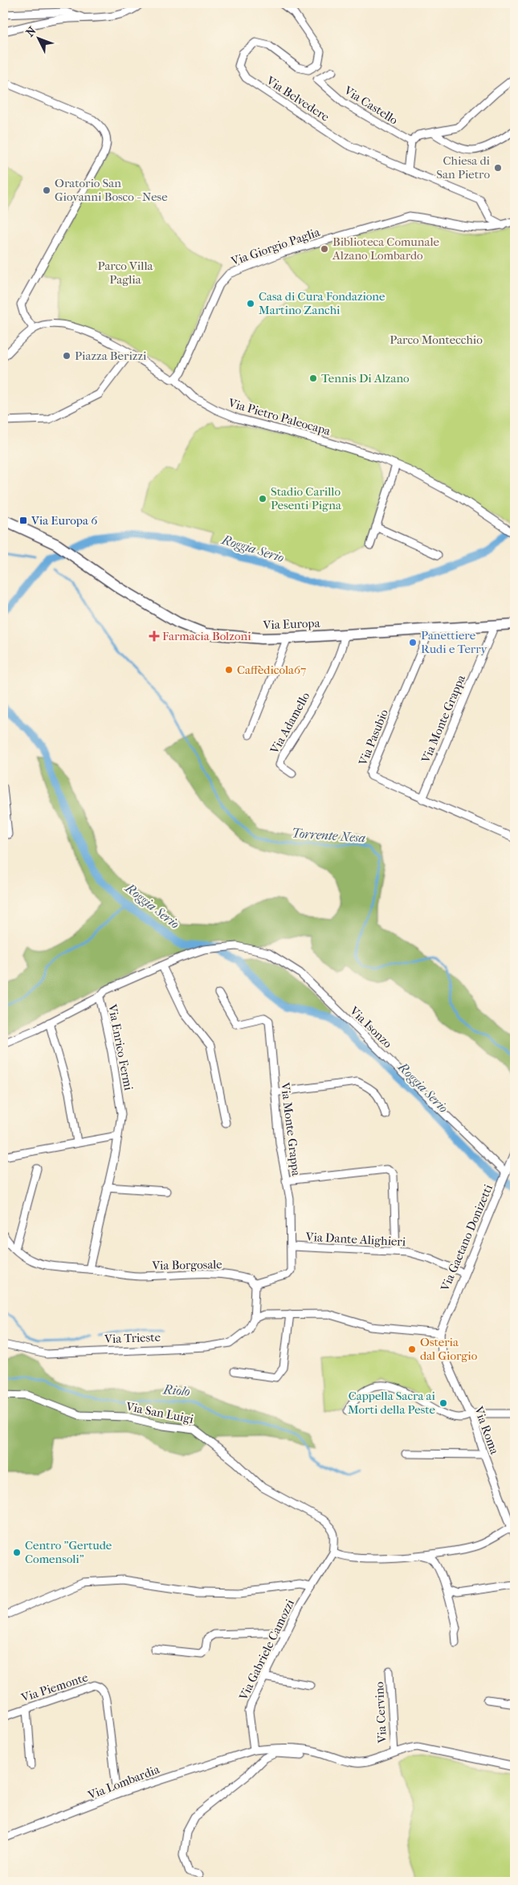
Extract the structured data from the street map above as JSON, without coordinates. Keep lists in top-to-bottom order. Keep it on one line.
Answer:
{"streets":{"street":["Via Belvedere","Via Castello","Via Giorgio Paglia","Via Pietro Paleocapa","Via Europa","Via Monte Grappa","Via Adamello","Via Pasubio","Via Isonzo","Via Enrico Fermi","Via Gaetano Donizetti","Via Dante Alighieri","Via Borgosale","Via Trieste","Via San Luigi","Via Roma","Via Gabriele Camozzi","Via Piemonte","Via Cervino","Via Lombardia"]},"crossings":[["Via Belvedere","Via Giorgio Paglia"],["Via Giorgio Paglia","Via Pietro Paleocapa"],["Via Europa","Via Monte Grappa"],["Via Europa","Via Adamello"],["Via Europa","Via Pasubio"],["Via Monte Grappa","Via Pasubio"],["Via Monte Grappa","Via Dante Alighieri"],["Via Monte Grappa","Via Borgosale"],["Via Isonzo","Via Enrico Fermi"],["Via Isonzo","Via Gaetano Donizetti"],["Via Enrico Fermi","Via Borgosale"],["Via Gaetano Donizetti","Via Dante Alighieri"],["Via Gaetano Donizetti","Via Roma"],["Via San Luigi","Via Gabriele Camozzi"],["Via Gabriele Camozzi","Via Lombardia"],["Via Piemonte","Via Lombardia"],["Via Cervino","Via Lombardia"]],"water":["Roggia Serio","Torrente Nesa","Riolo"],"parks":["Parco Villa Paglia","Parco Montecchio"],"places":{"other":["Chiesa di San Pietro","Oratorio San Giovanni Bosco - Nese","Biblioteca Comunale Alzano Lombardo","Casa di Cura Fondazione Martino Zanchi","Piazza Berizzi","Tennis Di Alzano","Stadio Carillo Pesenti Pigna","Panettiere Rudi e Terry","Caffèdicola67","Osteria dal Giorgio","Cappella Sacra ai Morti della Peste","Centro \"Gertude Comensoli\""],"transit":["Via Europa 6"],"health":["Farmacia Bolzoni"]},"north":"top left"}
